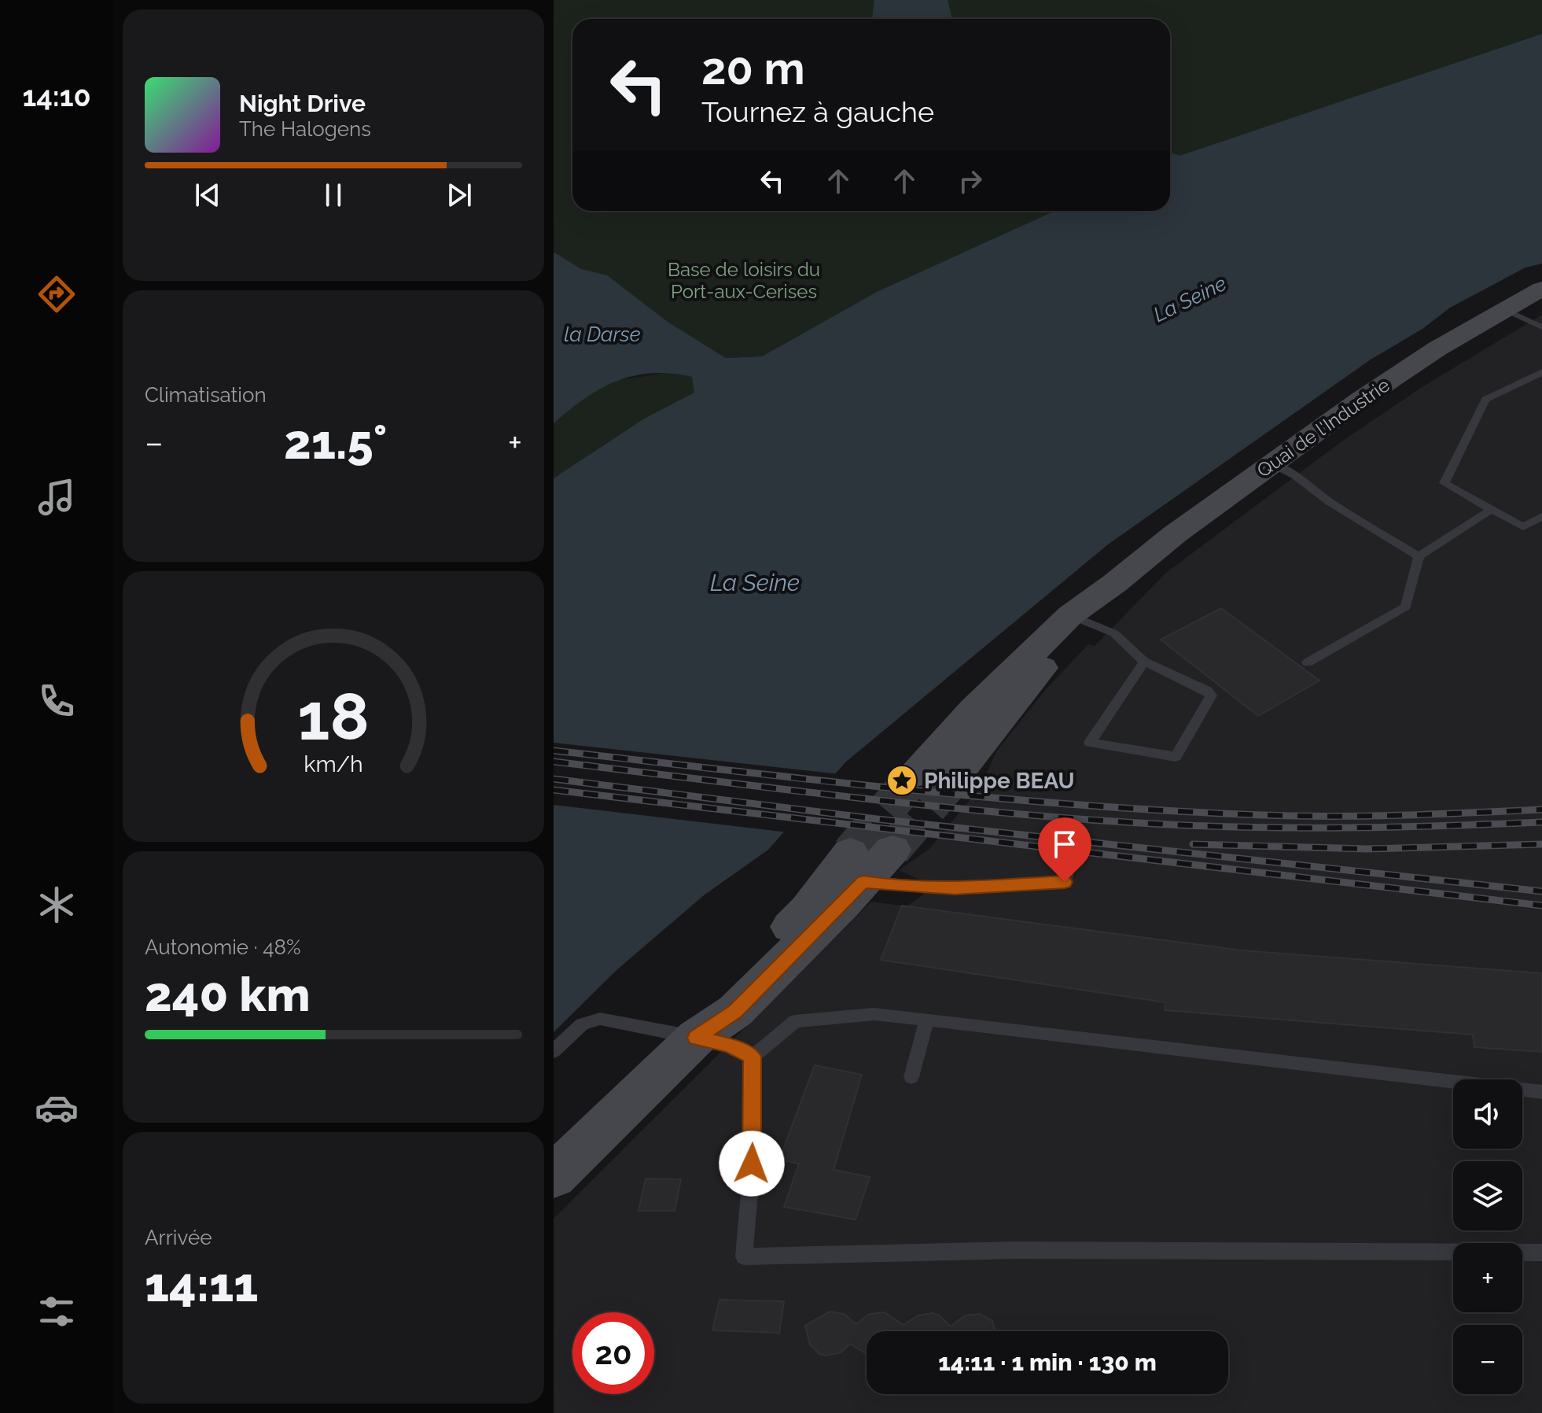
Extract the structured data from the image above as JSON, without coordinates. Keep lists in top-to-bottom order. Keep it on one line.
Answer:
{"streets":{"main road":["Quai de l'Industrie"]},"water":["La Seine","la Darse"],"parks":["Base de loisirs du Port-aux-Cerises"],"places":{"place":["Philippe BEAU"]},"page":{"tabs":"14:10","turn":["20 m","Tournez à gauche"],"song":["Night Drive","The Halogens"],"tile":["Climatisation",["Autonomie · 48%","240 km"],["Arrivée","14:11"]],"heat":["−","21.5°","+"],"map_buttons":["+","−"],"limit":"20","trip":"14:11 · 1 min · 130 m","gauge":["18","km/h"]}}
